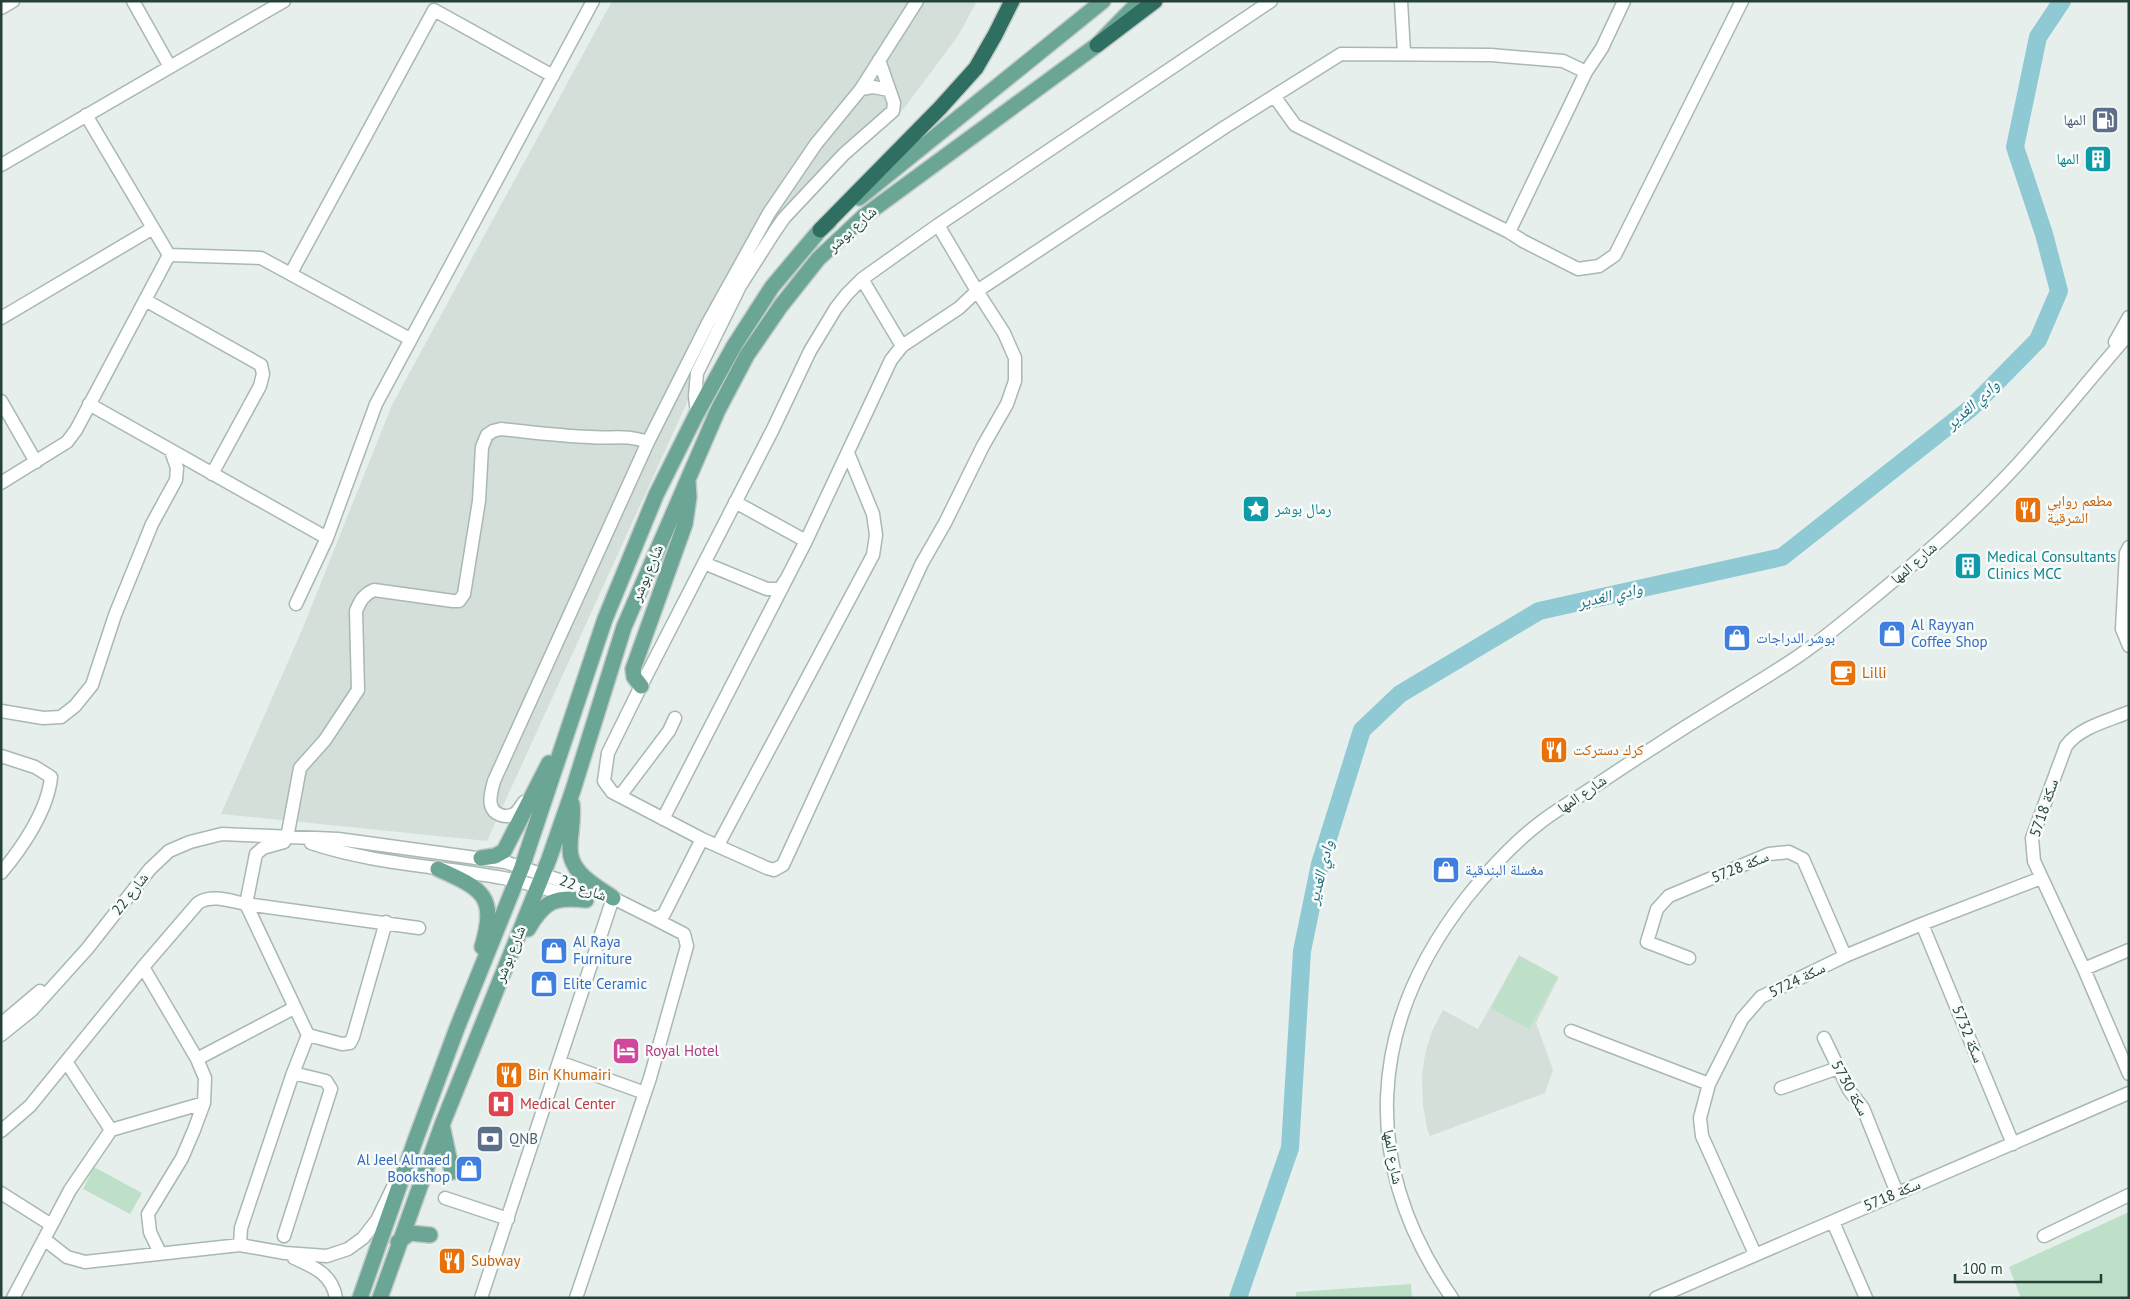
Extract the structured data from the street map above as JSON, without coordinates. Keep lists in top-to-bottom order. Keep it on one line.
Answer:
{"streets":{"main road":["شارع بوشر"],"street":["شارع المها","سكة 5718","سكة 5728","شارع 22","سكة 5724","سكة 5732","سكة 5730"]},"crossings":[["شارع بوشر","شارع 22"],["سكة 5718","سكة 5724"],["سكة 5718","سكة 5732"],["سكة 5718","سكة 5730"],["سكة 5728","سكة 5724"],["سكة 5724","سكة 5732"]],"water":["وادي الغدير"],"places":{"fuel station":["المه‍ا"],"building":["المها","Medical Consultants Clinics MCC"],"place":["رمال بوشر"],"restaurant":["مطعم روابي الشرقية","كرك دستركت","Bin Khumairi","Subway"],"shop":["Al Rayyan Coffee Shop","بوشر الدراجات","مغسلة البندقية","Al Raya Furniture","Elite Ceramic","Al Jeel Almaed Bookshop"],"cafe":["Lilli"],"hotel":["Royal Hotel"],"hospital":["Medical Center"],"bank":["QNB"]},"scale_bar":"100 m"}
